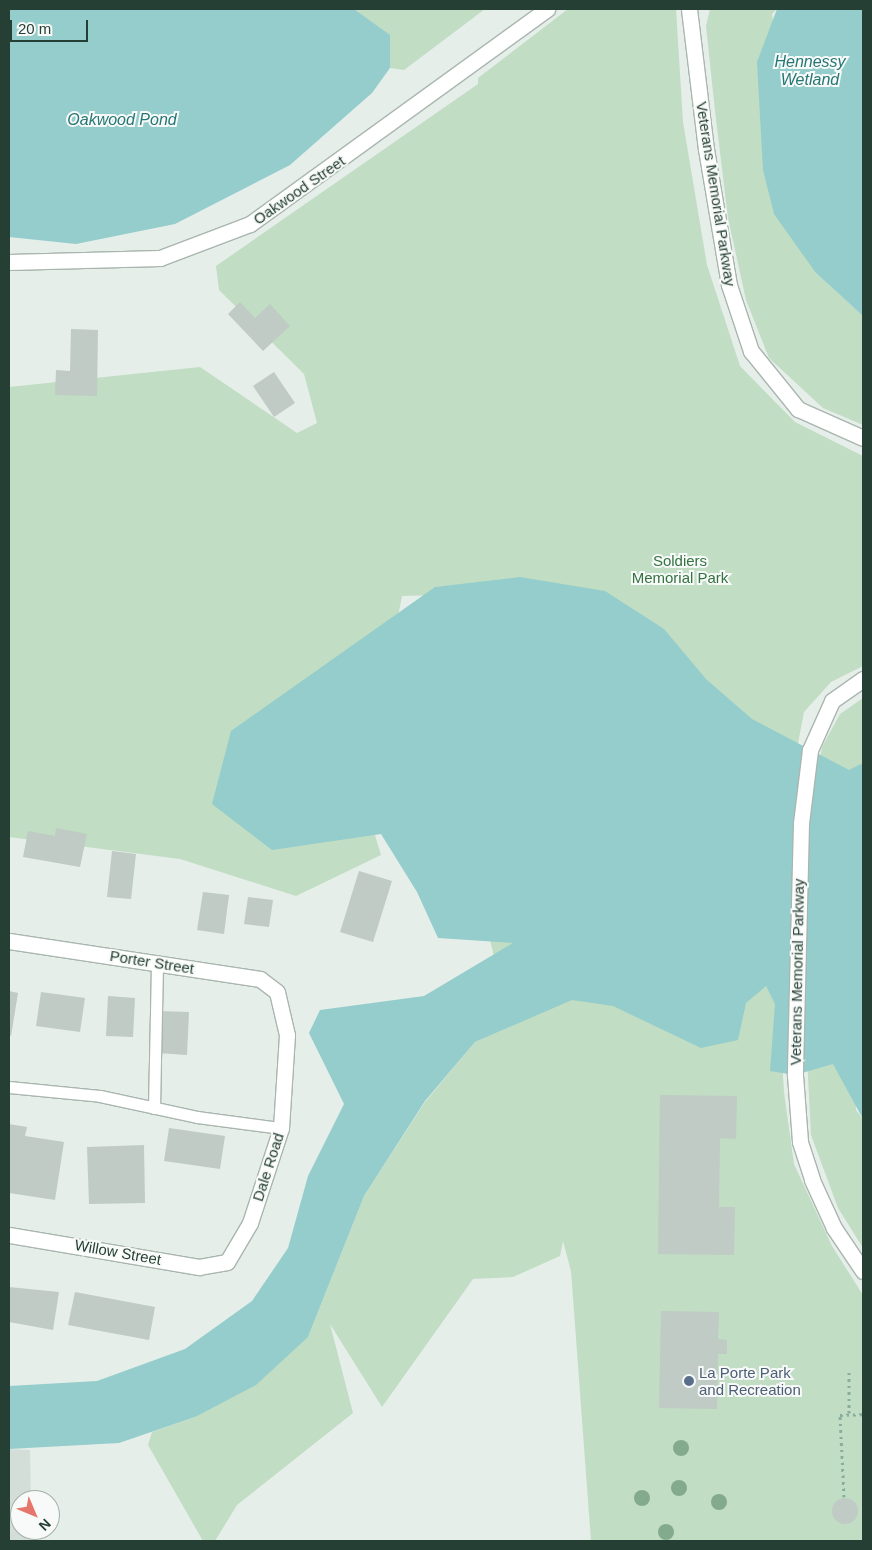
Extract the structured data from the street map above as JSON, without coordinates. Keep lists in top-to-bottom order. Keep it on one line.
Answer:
{"streets":{"street":["Oakwood Street","Veterans Memorial Parkway","Porter Street","Dale Road","Willow Street"]},"crossings":[["Porter Street","Dale Road"],["Dale Road","Willow Street"]],"water":["Hennessy Wetland","Oakwood Pond"],"parks":["Soldiers Memorial Park"],"places":["La Porte Park and Recreation"],"scale_bar":"20 m","north":"bottom right"}
